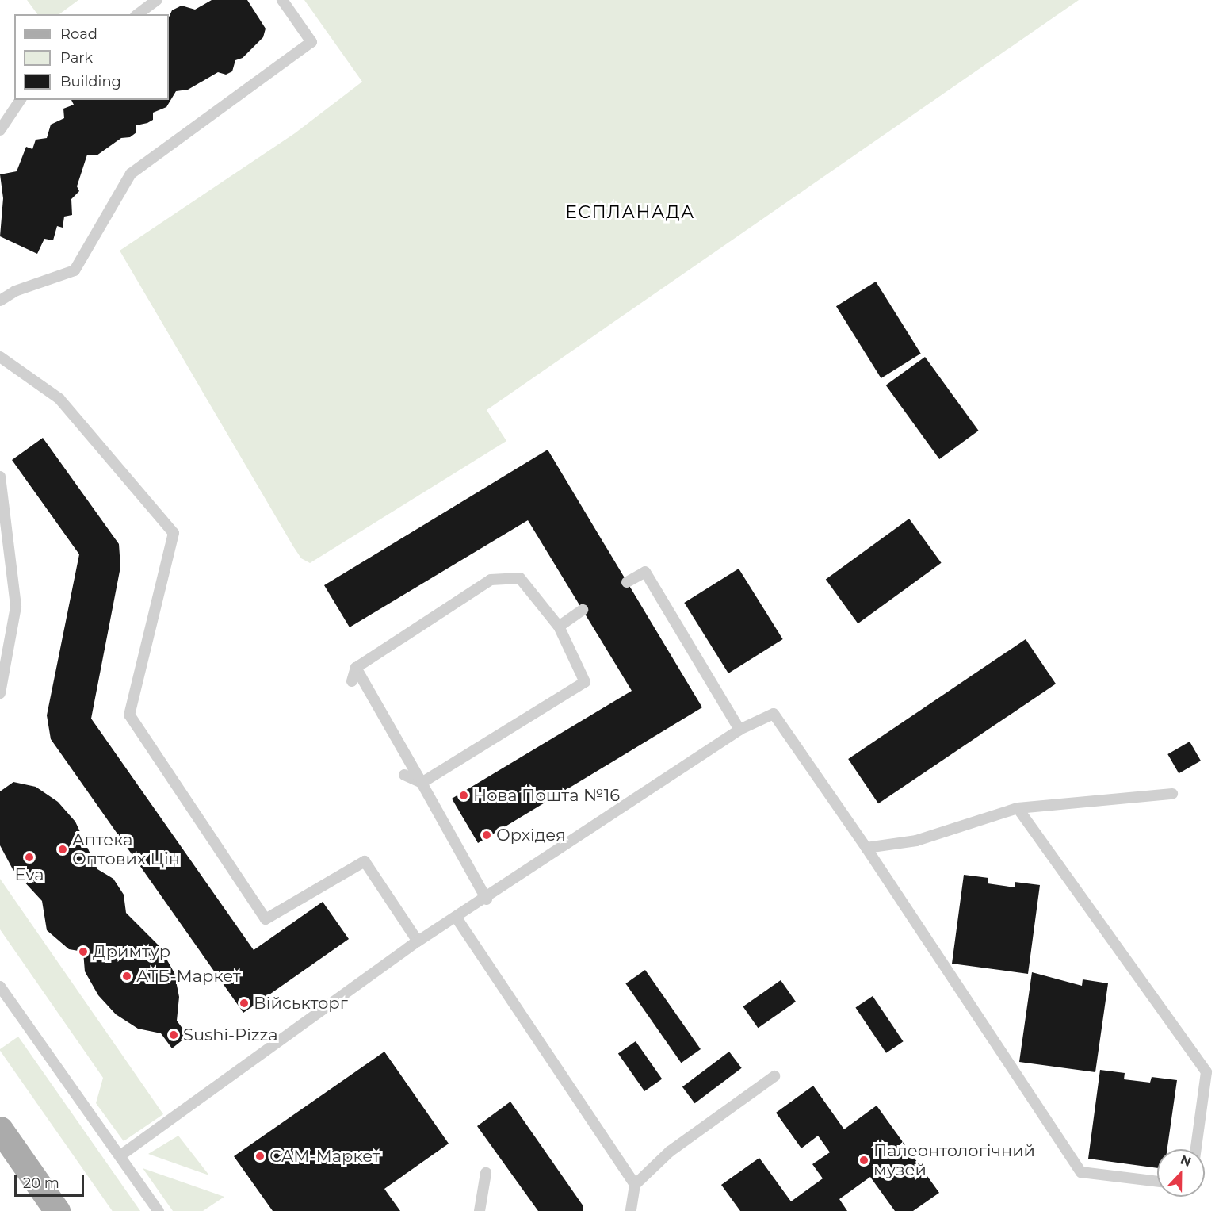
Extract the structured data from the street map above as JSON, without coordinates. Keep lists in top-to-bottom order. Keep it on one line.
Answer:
{"districts":["ЕСПЛАНАДА"],"places":["Нова Пошта №16","Орхідея","Аптека Оптових Цін","Eva","Дримтур","АТБ-Маркет","Військторг","Sushi-Pizza","САМ-Маркет","Палеонтологічний музей"],"legend":["Road","Park","Building"],"scale_bar":"20 m","north":"top"}
